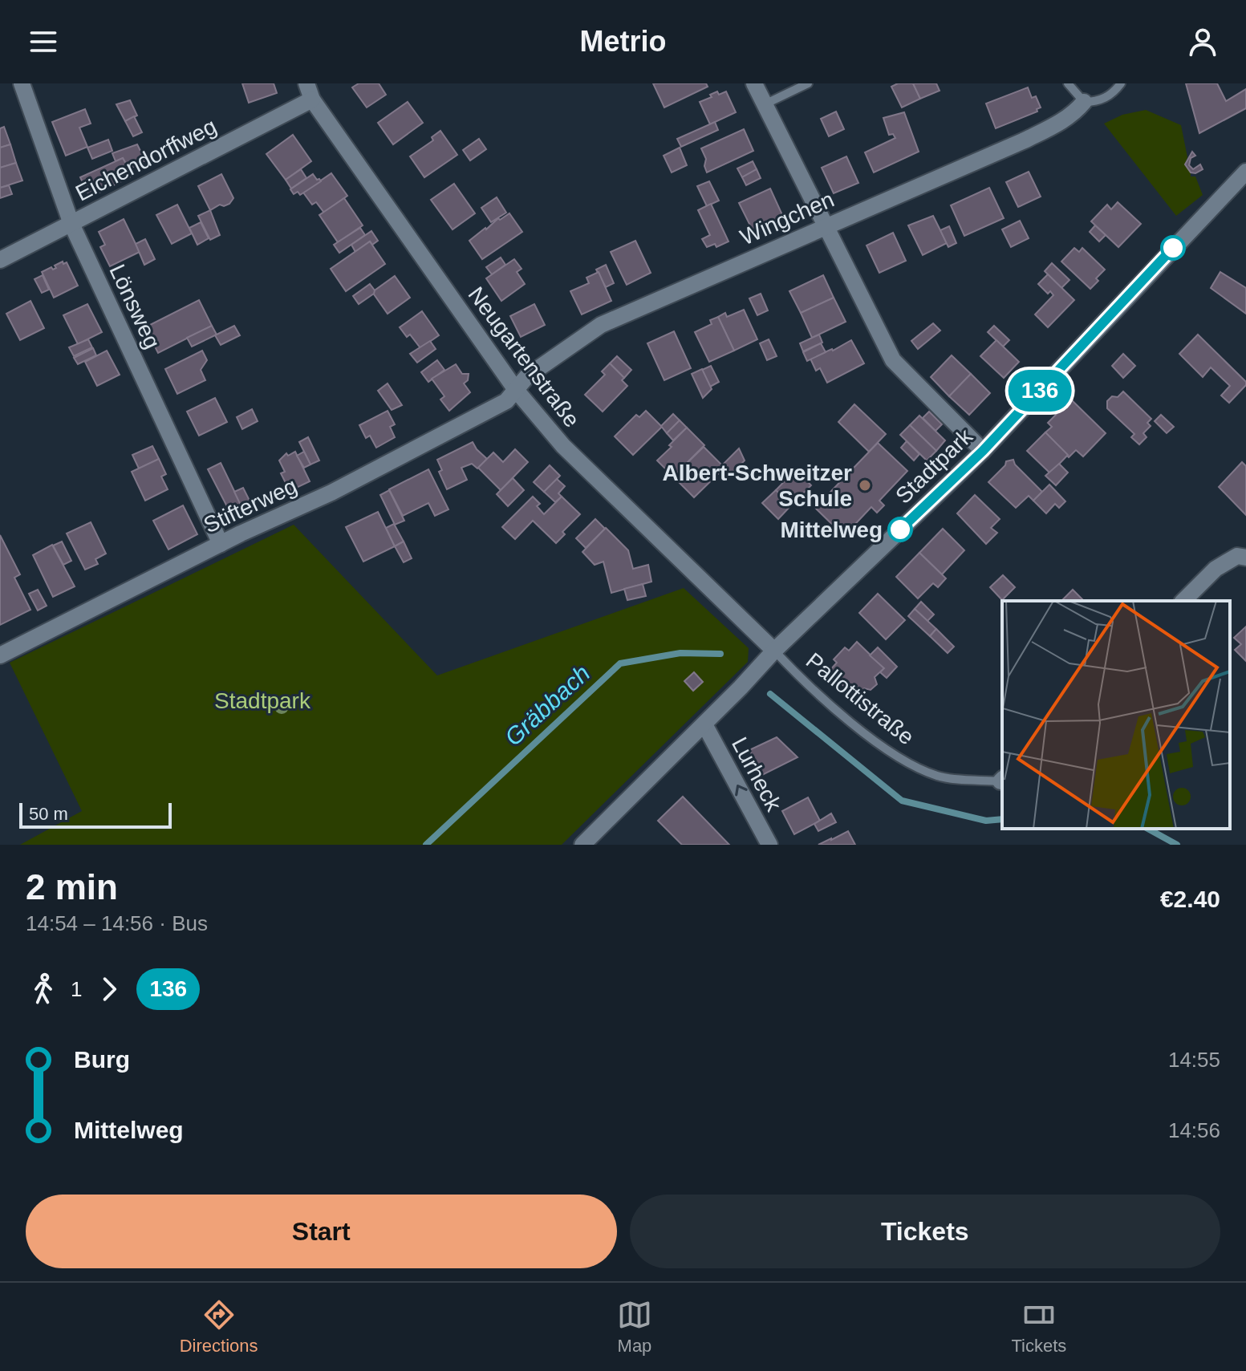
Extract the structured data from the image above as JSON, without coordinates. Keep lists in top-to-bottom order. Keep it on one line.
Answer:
{"streets":{"street":["Eichendorffweg","Wingchen","Lönsweg","Neugartenstraße","Stadtpark","Stifterweg","Lurheck"],"lane":["Pallottistraße"]},"crossings":[["Eichendorffweg","Lönsweg"],["Eichendorffweg","Neugartenstraße"],["Wingchen","Neugartenstraße"],["Wingchen","Stifterweg"],["Lönsweg","Stifterweg"],["Neugartenstraße","Stadtpark"],["Neugartenstraße","Stifterweg"],["Neugartenstraße","Pallottistraße"],["Stadtpark","Pallottistraße"],["Stadtpark","Lurheck"]],"one_way":["Lurheck"],"water":["Gräbbach"],"parks":["Stadtpark"],"places":["Albert-Schweitzer Schule","Mittelweg"],"lines":["bus line 136"],"scale_bar":"50 m","page":{"header":"Metrio","on_map":"136","scale":"50 m","heading":["2 min","14:54 – 14:56 · Bus","€2.40"],"legs":["1","136"],"list":[{"name":"Burg","value":"14:55"},{"name":"Mittelweg","value":"14:56"}],"buttons":["Start","Tickets"],"tabs":["Directions","Map","Tickets"]}}
